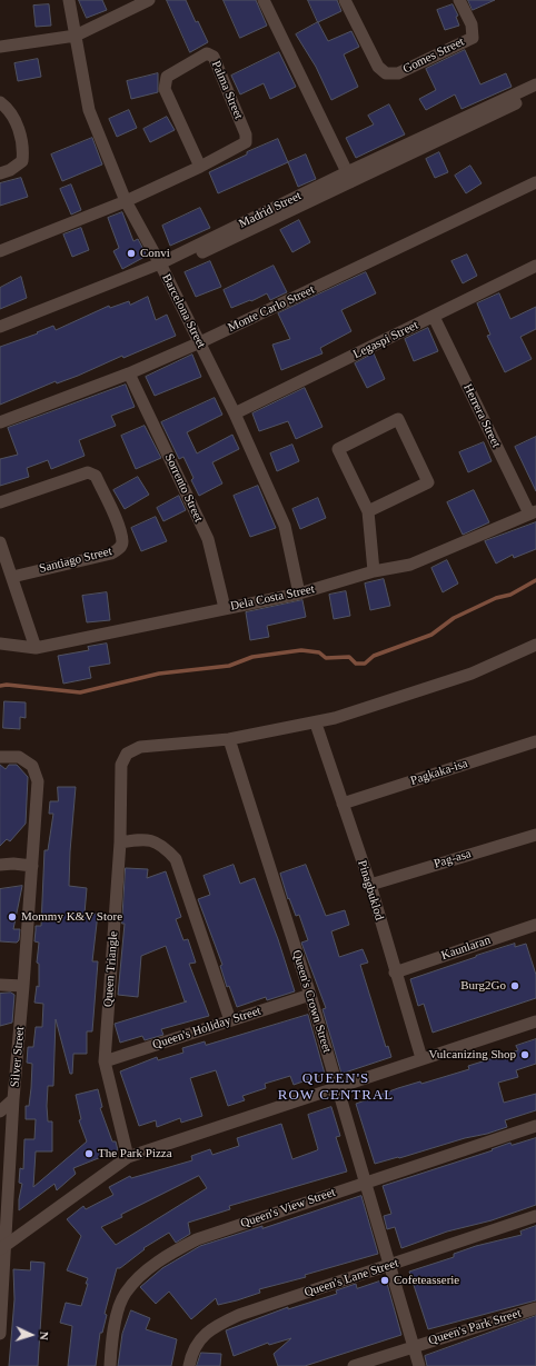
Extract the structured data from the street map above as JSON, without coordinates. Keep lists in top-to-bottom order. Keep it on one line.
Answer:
{"streets":{"street":["Gomes Street","Palma Street","Madrid Street","Monte Carlo Street","Barcelona Street","Legaspi Street","Herrera Street","Sorrento Street","Santiago Street","Dela Costa Street","Pagkaka-isa","Pag-asa","Pinagbuklod","Kaunlaran","Queen Triangle","Queen's Crown Street","Queen's Holiday Street","Silver Street","Queen's View Street","Queen's Lane Street","Queen's Park Street"]},"crossings":[["Palma Street","Barcelona Street"],["Madrid Street","Barcelona Street"],["Monte Carlo Street","Barcelona Street"],["Monte Carlo Street","Sorrento Street"],["Barcelona Street","Legaspi Street"],["Barcelona Street","Dela Costa Street"],["Legaspi Street","Herrera Street"],["Herrera Street","Dela Costa Street"],["Sorrento Street","Dela Costa Street"],["Pagkaka-isa","Pinagbuklod"],["Pag-asa","Pinagbuklod"],["Pinagbuklod","Kaunlaran"],["Queen Triangle","Queen's Crown Street"],["Queen Triangle","Queen's Holiday Street"],["Queen's Crown Street","Queen's Holiday Street"],["Queen's Crown Street","Queen's View Street"],["Queen's Crown Street","Queen's Lane Street"],["Queen's Crown Street","Queen's Park Street"]],"districts":["QUEEN'S ROW CENTRAL"],"places":["Convi","Mommy K&V Store","Burg2Go","Vulcanizing Shop","The Park Pizza","Cofeteasserie"],"north":"right"}
